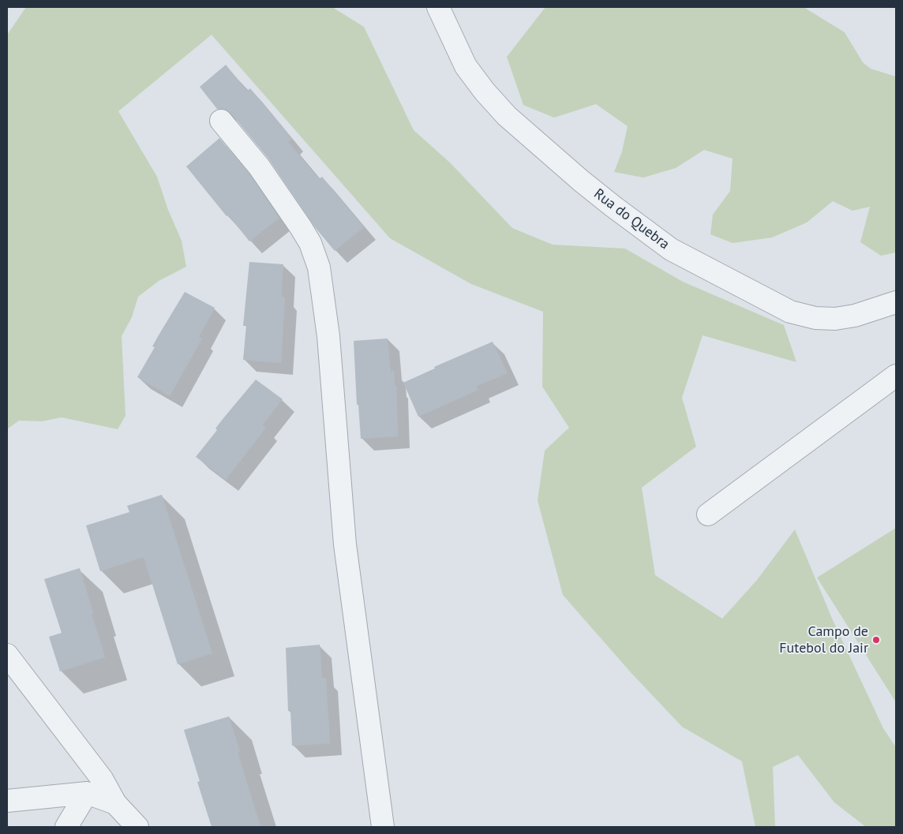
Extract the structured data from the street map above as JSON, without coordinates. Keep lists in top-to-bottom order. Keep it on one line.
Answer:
{"streets":{"street":["Rua do Quebra"]},"places":["Campo de Futebol do Jair"]}
